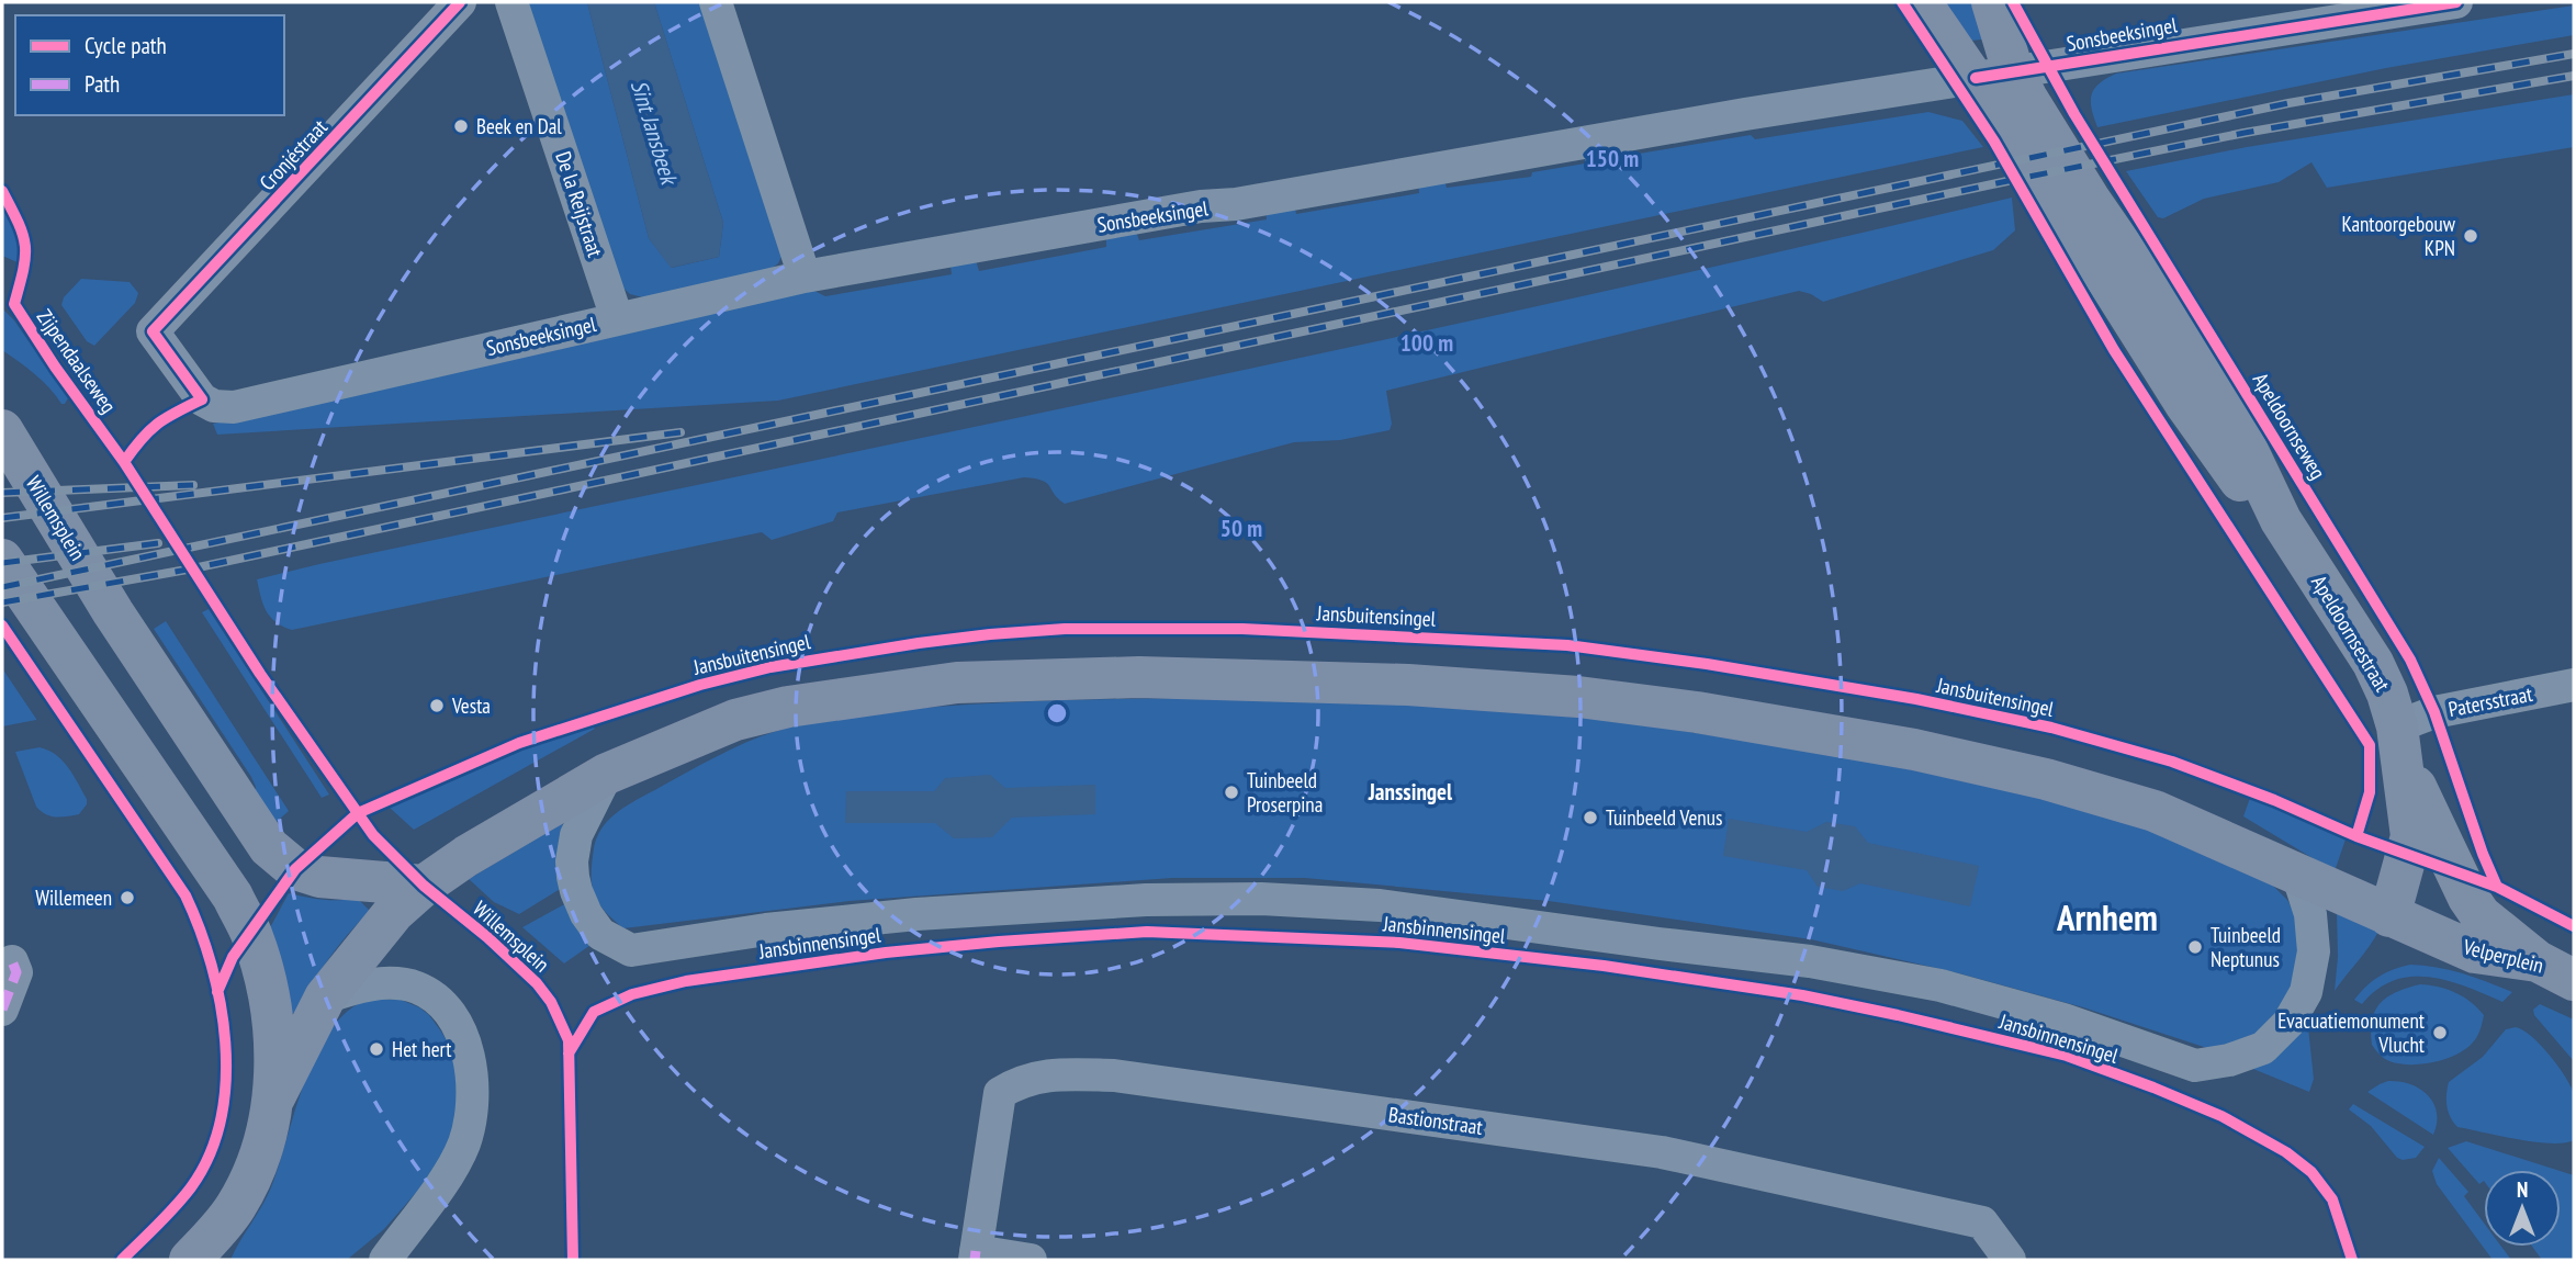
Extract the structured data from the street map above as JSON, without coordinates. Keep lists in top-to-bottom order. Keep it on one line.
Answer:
{"streets":{"main road":["Apeldoornseweg","Willemsplein","Apeldoornsestraat","Velperplein"],"street":["Sonsbeeksingel","Cronjéstraat","De la Reijstraat","Patersstraat","Jansbinnensingel","Bastionstraat"],"cycle path":["Zijpendaalseweg","Jansbuitensingel"]},"crossings":[["Sonsbeeksingel","Cronjéstraat"],["Sonsbeeksingel","De la Reijstraat"],["Sonsbeeksingel","Apeldoornseweg"],["Apeldoornseweg","Apeldoornsestraat"],["Apeldoornsestraat","Patersstraat"],["Apeldoornsestraat","Velperplein"]],"districts":["Janssingel","Arnhem"],"water":["Sint Jansbeek"],"places":["Beek en Dal","Kantoorgebouw KPN","Vesta","Tuinbeeld Proserpina","Tuinbeeld Venus","Willemeen","Tuinbeeld Neptunus","Evacuatiemonument Vlucht","Het hert"],"legend":["Cycle path","Path"],"north":"top","rings":["150 m","100 m","50 m"]}
